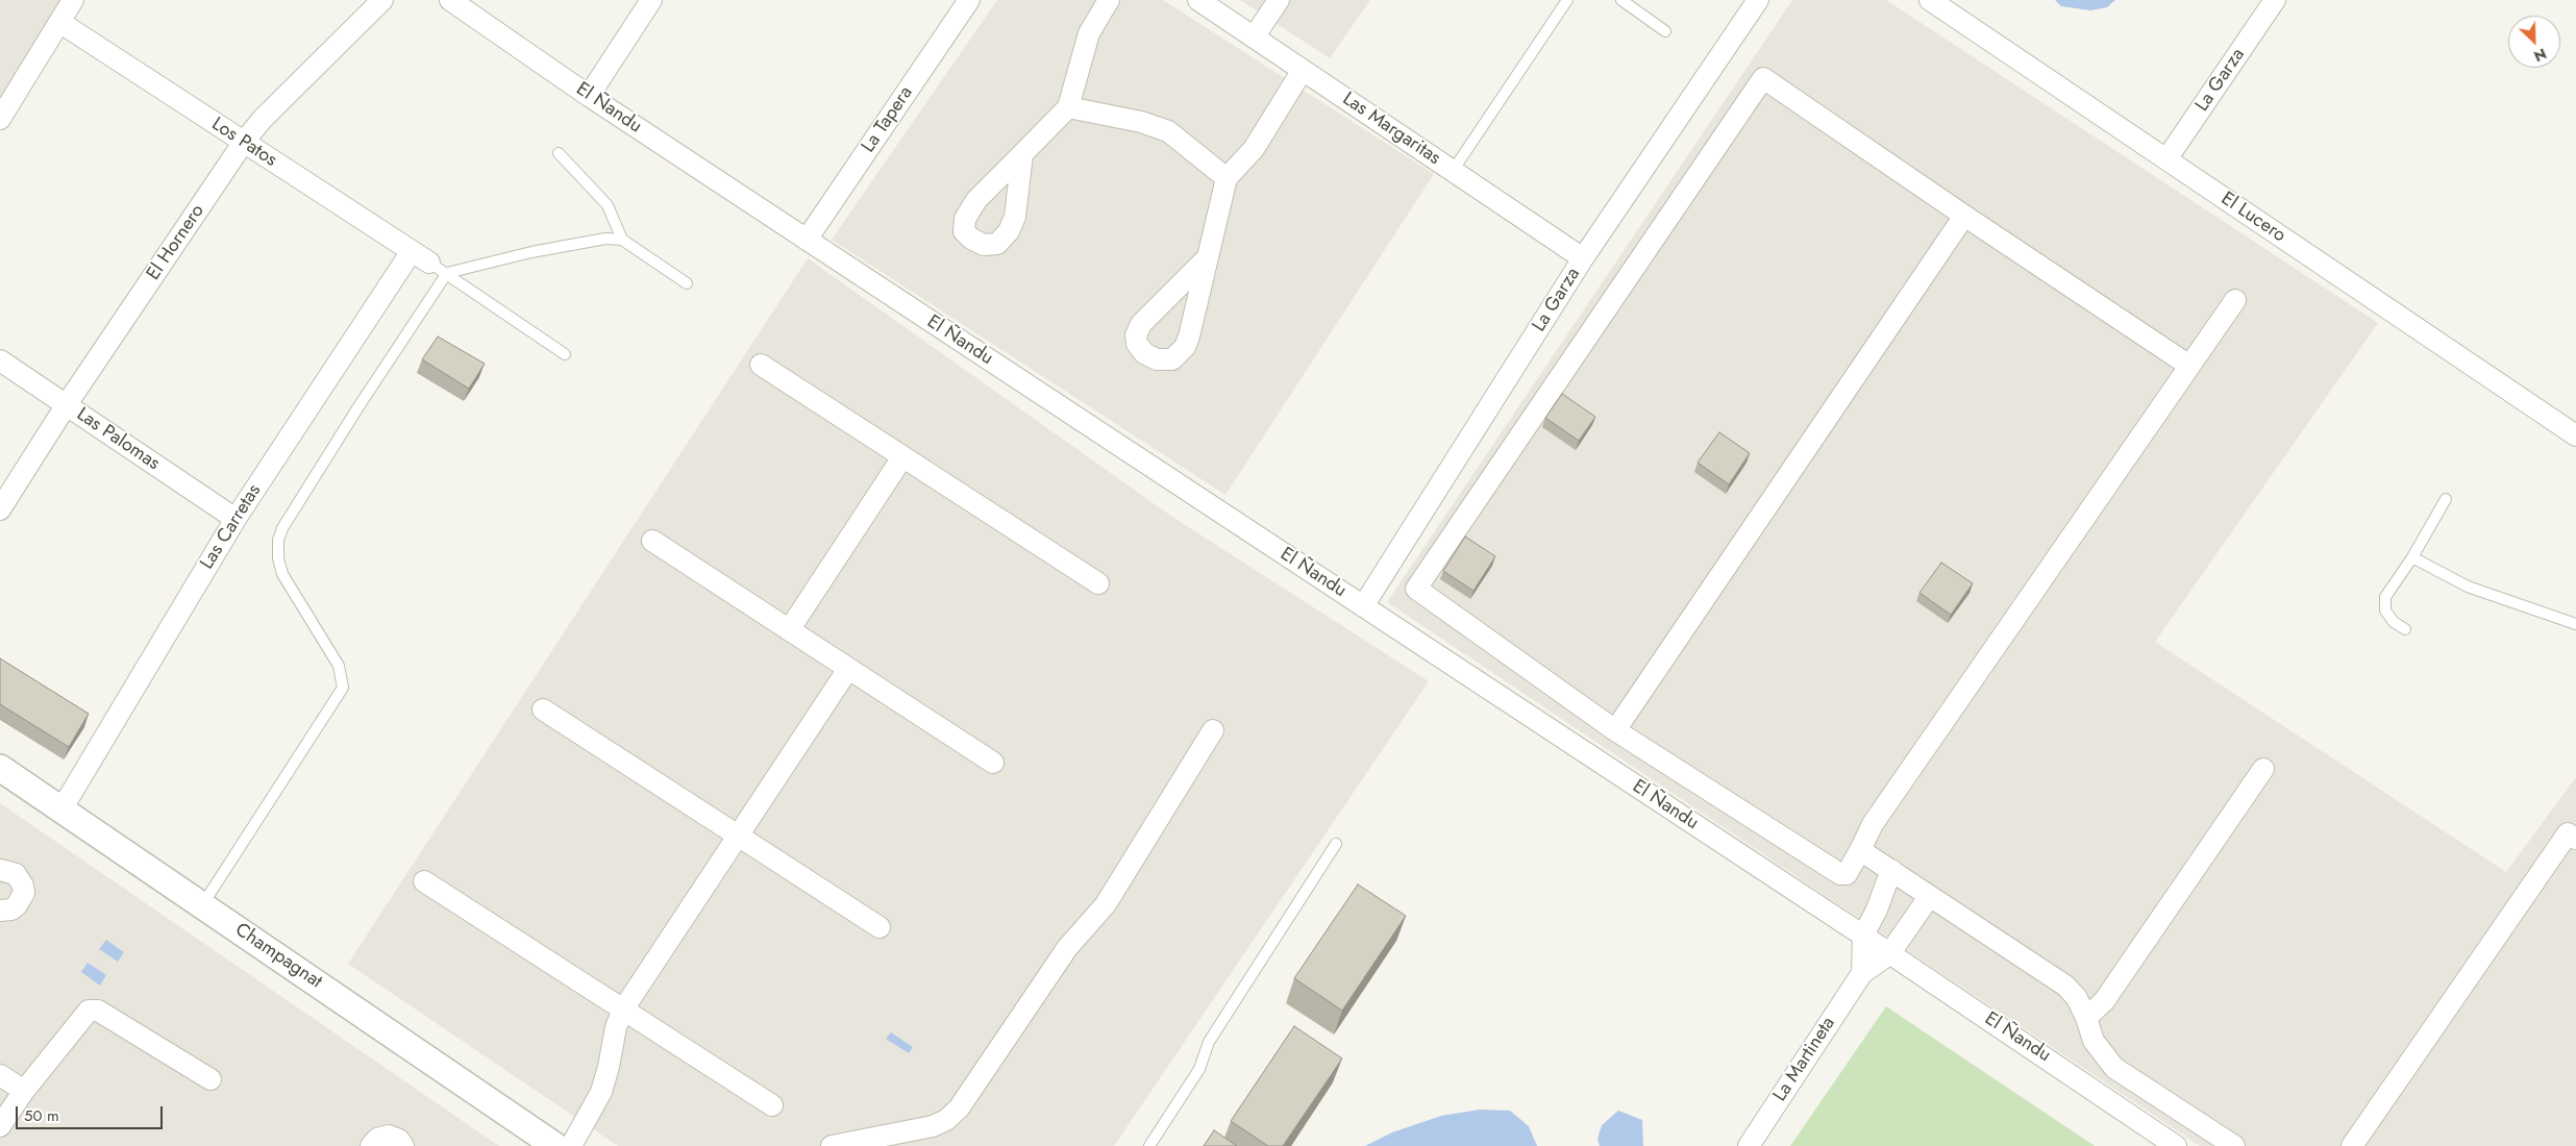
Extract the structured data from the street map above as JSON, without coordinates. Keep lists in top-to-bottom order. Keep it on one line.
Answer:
{"streets":{"street":["La Garza","El Ñandu","La Tapera","Las Margaritas","Los Patos","El Lucero","El Hornero","Las Palomas","Las Carretas","Champagnat","La Martineta"]},"crossings":[["La Garza","El Ñandu"],["La Garza","Las Margaritas"],["La Garza","El Lucero"],["El Ñandu","La Tapera"],["Los Patos","El Hornero"],["Los Patos","Las Carretas"],["El Hornero","Las Palomas"],["Las Palomas","Las Carretas"],["Las Carretas","Champagnat"]],"scale_bar":"50 m","north":"bottom right"}
